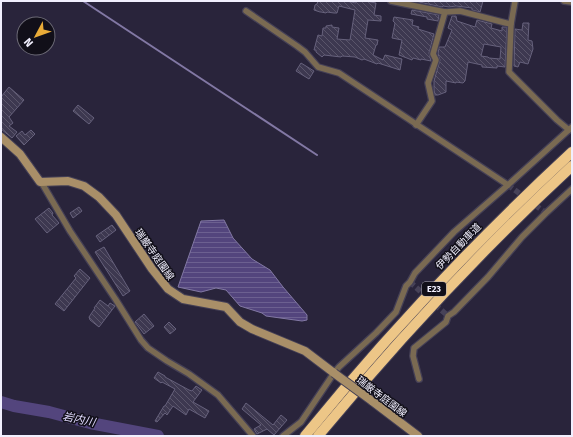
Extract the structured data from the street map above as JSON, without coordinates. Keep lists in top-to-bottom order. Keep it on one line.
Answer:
{"streets":{"highway":["伊勢自動車道","E23"],"main road":["瑞巌寺庭園線","瑞厳寺庭園線"]},"crossings":[["瑞巌寺庭園線","瑞厳寺庭園線"]],"water":["岩内川"],"north":"bottom left"}
